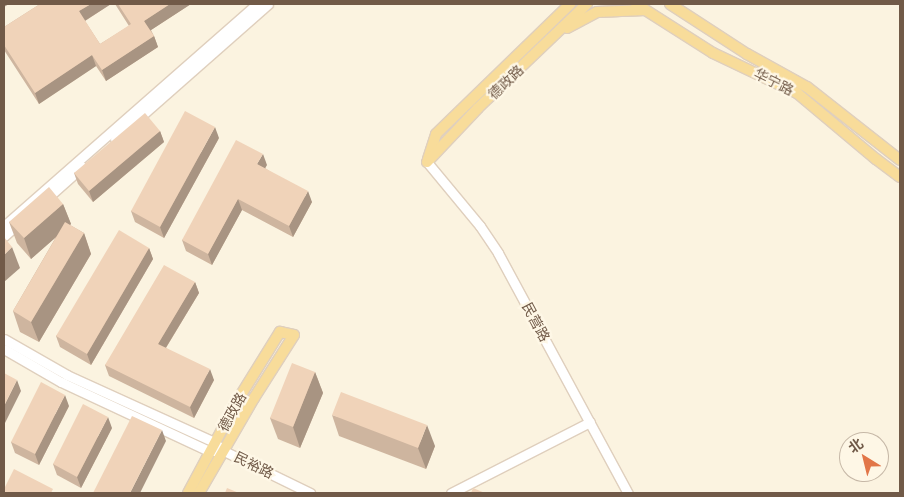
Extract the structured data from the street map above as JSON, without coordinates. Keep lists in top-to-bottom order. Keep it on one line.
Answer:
{"streets":{"main road":["德政路","华宁路"],"street":["民营路","民裕路"]},"crossings":[["德政路","民营路"],["德政路","民裕路"]],"north":"top left"}
